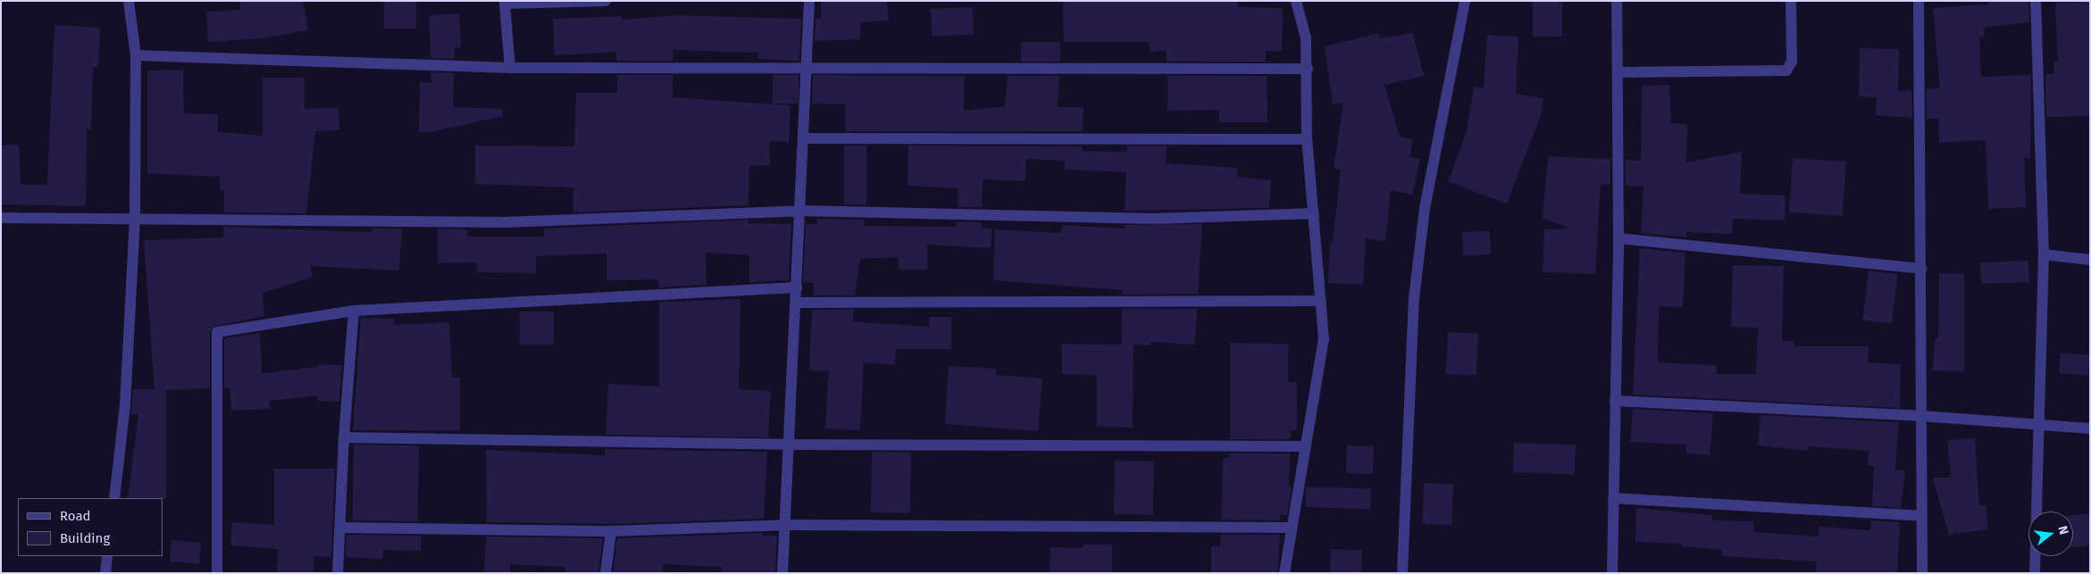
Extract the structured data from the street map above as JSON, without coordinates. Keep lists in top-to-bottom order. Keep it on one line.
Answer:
{"legend":["Road","Building"],"north":"right"}
